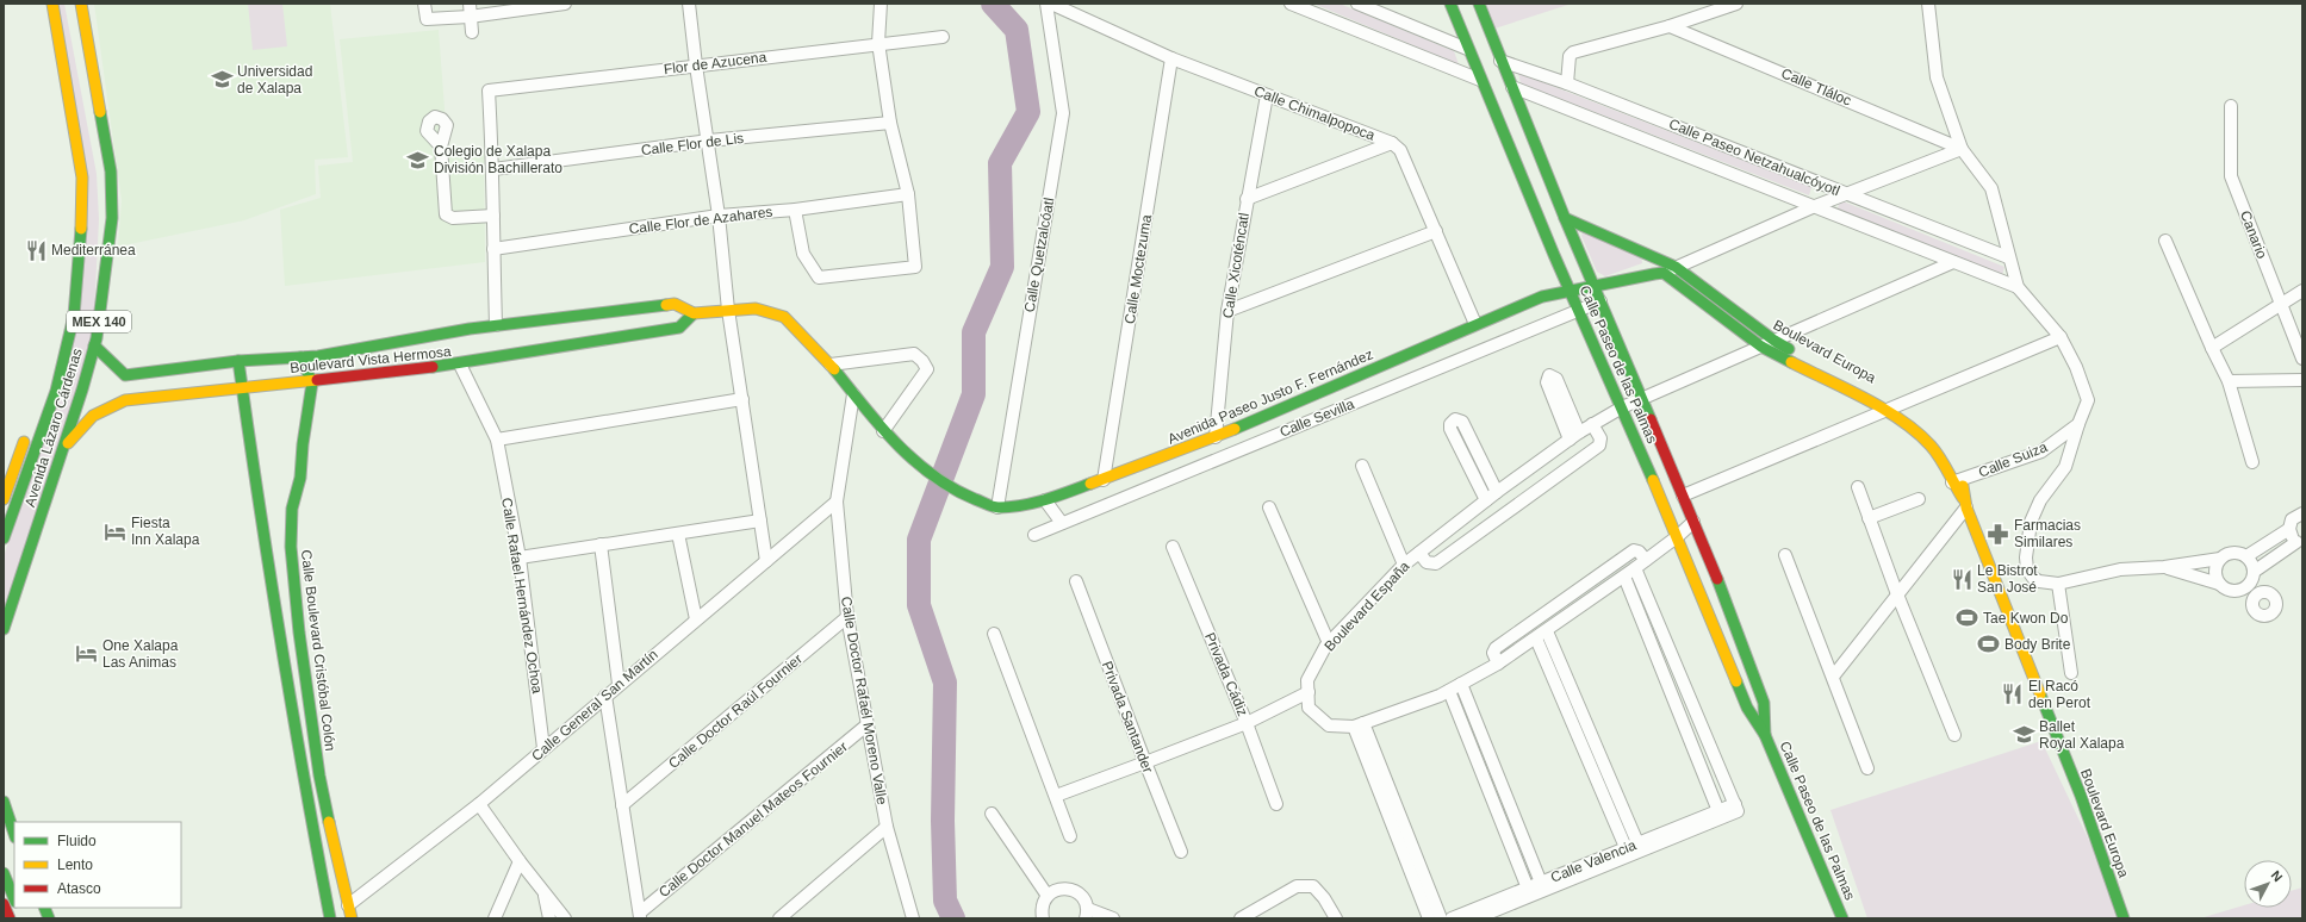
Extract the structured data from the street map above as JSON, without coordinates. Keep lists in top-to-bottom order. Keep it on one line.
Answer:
{"streets":{"main road":["MEX 140","Boulevard Europa","Boulevard Vista Hermosa","Calle Paseo de las Palmas","Avenida Paseo Justo F. Fernández","Avenida Lázaro Cárdenas","Calle Boulevard Cristóbal Colón"],"street":["Flor de Azucena","Calle Tláloc","Calle Chimalpopoca","Calle Flor de Lis","Calle Paseo Netzahualcóyotl","Calle Flor de Azahares","Canario","Calle Quetzalcóatl","Calle Xicoténcatl","Calle Moctezuma","Calle Sevilla","Calle Suiza","Calle Rafael Hernández Ochoa","Boulevard España","Privada Cádiz","Calle Doctor Rafaél Moreno Valle","Calle General San Martín","Calle Doctor Raúl Fournier","Privada Santander","Calle Doctor Manuel Mateos Fournier","Calle Valencia"]},"crossings":[["Flor de Azucena","Calle Flor de Lis"],["Calle Chimalpopoca","Calle Xicoténcatl"],["Calle Chimalpopoca","Calle Moctezuma"],["Calle Chimalpopoca","Avenida Paseo Justo F. Fernández"],["Calle Paseo Netzahualcóyotl","Calle Paseo de las Palmas"],["Calle Paseo Netzahualcóyotl","Boulevard España"],["Calle Quetzalcóatl","Boulevard Vista Hermosa"],["Calle Quetzalcóatl","Avenida Paseo Justo F. Fernández"],["Calle Xicoténcatl","Avenida Paseo Justo F. Fernández"],["Calle Moctezuma","Avenida Paseo Justo F. Fernández"],["Boulevard Europa","Calle Paseo de las Palmas"],["Boulevard Europa","Calle Suiza"],["Boulevard Europa","Boulevard España"],["Boulevard Vista Hermosa","Avenida Paseo Justo F. Fernández"],["Boulevard Vista Hermosa","Avenida Lázaro Cárdenas"],["Boulevard Vista Hermosa","Calle Rafael Hernández Ochoa"],["Boulevard Vista Hermosa","Calle Boulevard Cristóbal Colón"],["Boulevard Vista Hermosa","Calle Doctor Rafaél Moreno Valle"],["Calle Paseo de las Palmas","Avenida Paseo Justo F. Fernández"],["Calle Paseo de las Palmas","Calle Sevilla"],["Calle Paseo de las Palmas","Boulevard España"],["Calle Rafael Hernández Ochoa","Calle General San Martín"],["Calle Boulevard Cristóbal Colón","Calle General San Martín"],["Calle Doctor Rafaél Moreno Valle","Calle General San Martín"],["Calle Doctor Rafaél Moreno Valle","Calle Doctor Raúl Fournier"],["Calle Doctor Rafaél Moreno Valle","Calle Doctor Manuel Mateos Fournier"]],"places":{"school or university":["Universidad de Xalapa","Colegio de Xalapa División Bachillerato","Ballet Royal Xalapa"],"restaurant":["Mediterránea","Le Bistrot San José","El Racó den Perot"],"hotel":["Fiesta Inn Xalapa","One Xalapa Las Animas"],"pharmacy":["Farmacias Similares"],"sports":["Tae Kwon Do","Body Brite"]},"legend":["Fluido","Lento","Atasco"],"north":"top right"}
